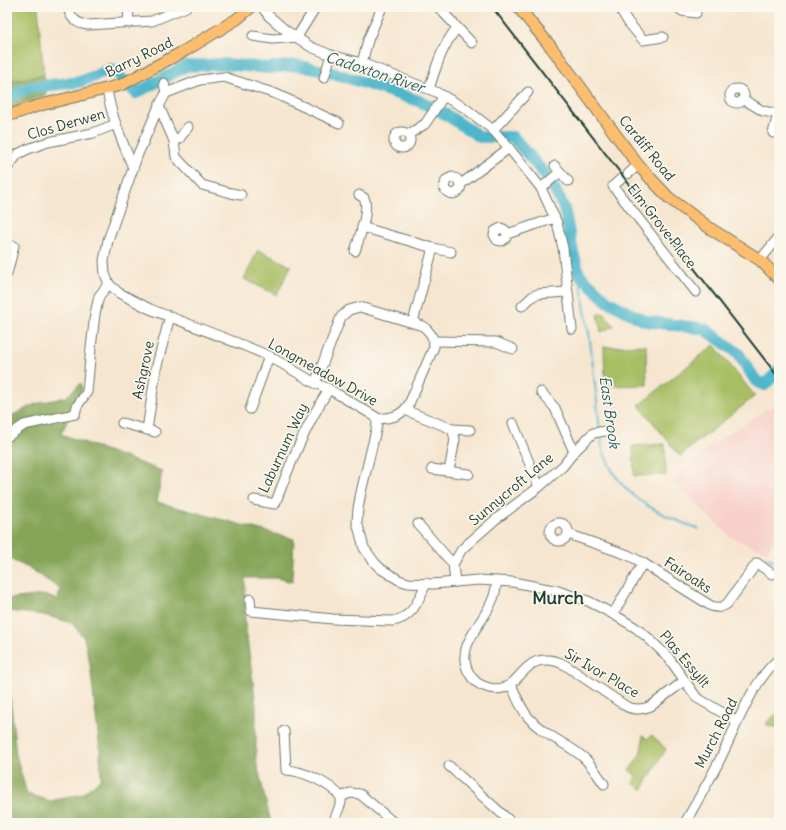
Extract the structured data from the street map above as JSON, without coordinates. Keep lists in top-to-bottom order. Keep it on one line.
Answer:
{"streets":{"main road":["Barry Road","Cardiff Road"],"street":["Clos Derwen","Elm Grove Place","Ashgrove","Longmeadow Drive","Laburnum Way","Sunnycroft Lane","Fairoaks","Plas Essyllt","Sir Ivor Place","Murch Road"]},"crossings":[["Cardiff Road","Elm Grove Place"],["Ashgrove","Longmeadow Drive"],["Longmeadow Drive","Laburnum Way"],["Longmeadow Drive","Plas Essyllt"],["Plas Essyllt","Sir Ivor Place"],["Plas Essyllt","Murch Road"]],"districts":["Murch"],"water":["Cadoxton River","East Brook"]}
